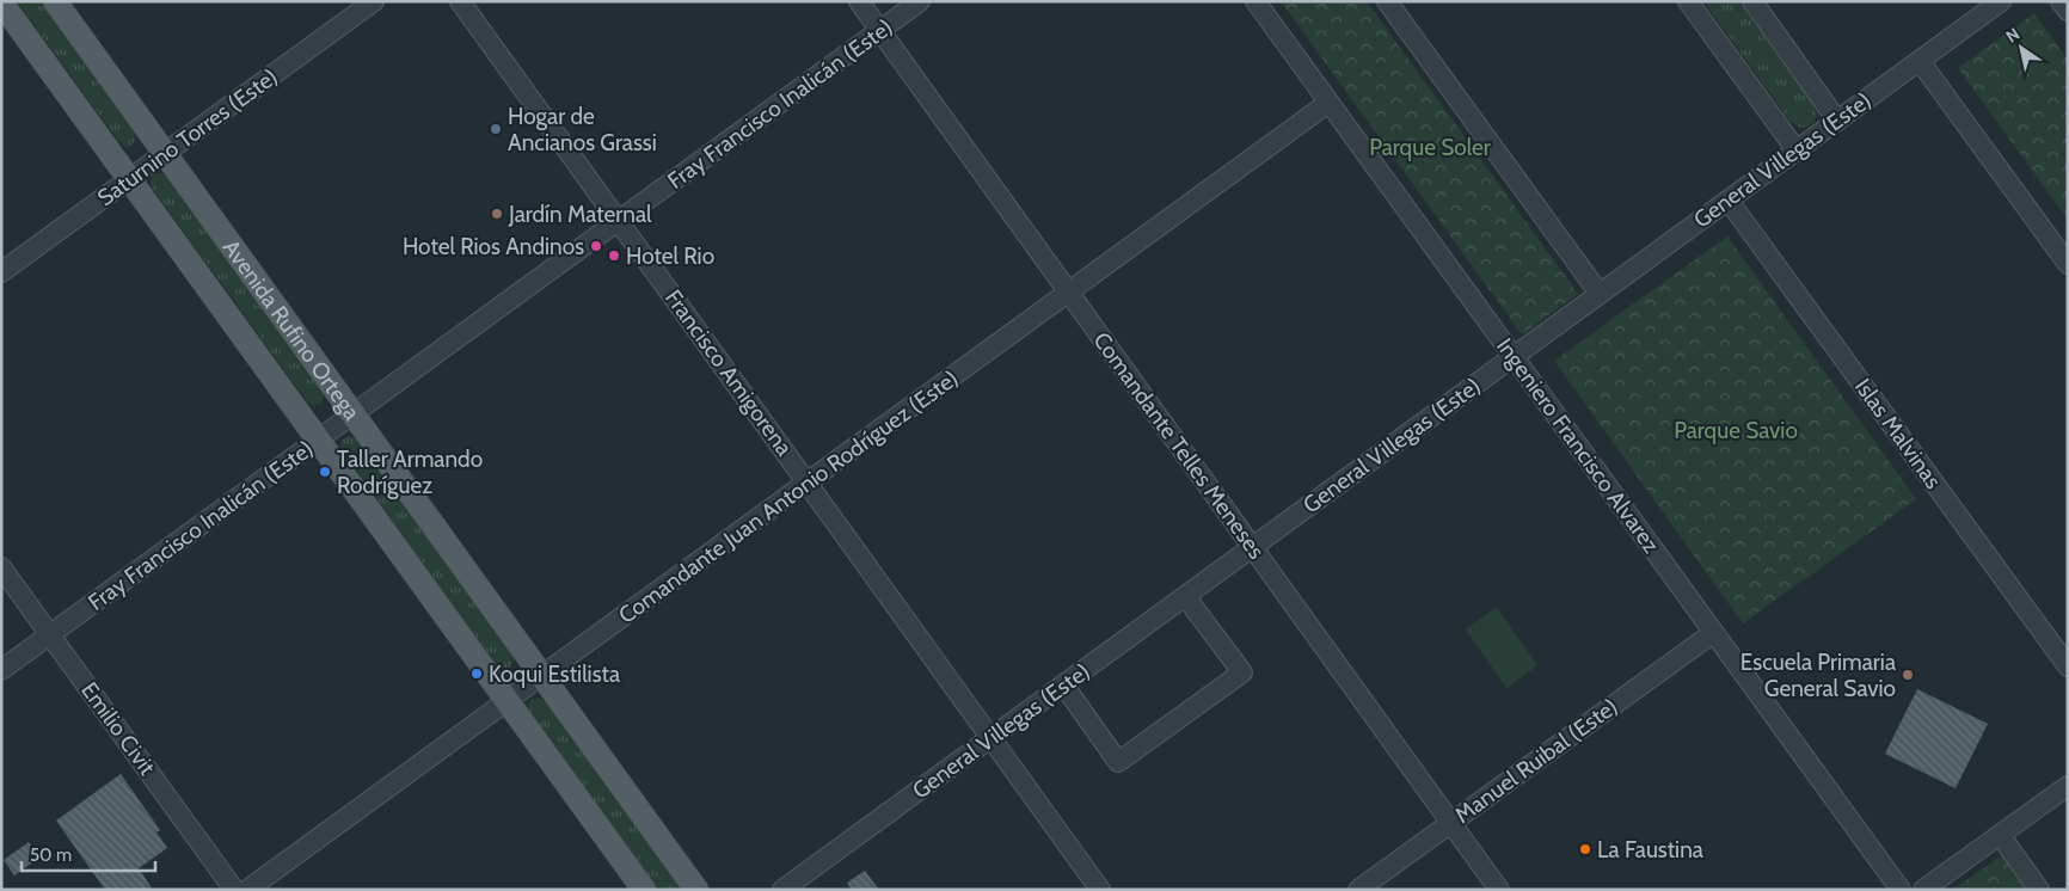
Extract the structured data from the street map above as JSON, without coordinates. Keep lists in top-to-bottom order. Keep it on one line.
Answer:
{"streets":{"main road":["Avenida Rufino Ortega"],"street":["Fray Francisco Inalicán (Este)","Saturnino Torres (Este)","General Villegas (Este)","Francisco Amigorena","Islas Malvinas","Comandante Telles Meneses","Ingeniero Francisco Alvarez","Comandante Juan Antonio Rodríguez (Este)","Emilio Civit","Manuel Ruibal (Este)"]},"crossings":[["Fray Francisco Inalicán (Este)","Avenida Rufino Ortega"],["Fray Francisco Inalicán (Este)","Francisco Amigorena"],["Fray Francisco Inalicán (Este)","Comandante Telles Meneses"],["Fray Francisco Inalicán (Este)","Emilio Civit"],["Saturnino Torres (Este)","Avenida Rufino Ortega"],["General Villegas (Este)","Francisco Amigorena"],["General Villegas (Este)","Islas Malvinas"],["General Villegas (Este)","Comandante Telles Meneses"],["General Villegas (Este)","Ingeniero Francisco Alvarez"],["Avenida Rufino Ortega","Comandante Juan Antonio Rodríguez (Este)"],["Francisco Amigorena","Comandante Juan Antonio Rodríguez (Este)"],["Comandante Telles Meneses","Comandante Juan Antonio Rodríguez (Este)"],["Comandante Telles Meneses","Manuel Ruibal (Este)"],["Ingeniero Francisco Alvarez","Comandante Juan Antonio Rodríguez (Este)"],["Ingeniero Francisco Alvarez","Manuel Ruibal (Este)"]],"parks":["Parque Soler","Parque Savio"],"places":["Hogar de Ancianos Grassi","Jardín Maternal","Hotel Rios Andinos","Hotel Rio","Taller Armando Rodríguez","Koqui Estilista","Escuela Primaria General Savio","La Faustina"],"scale_bar":"50 m","north":"top left"}
